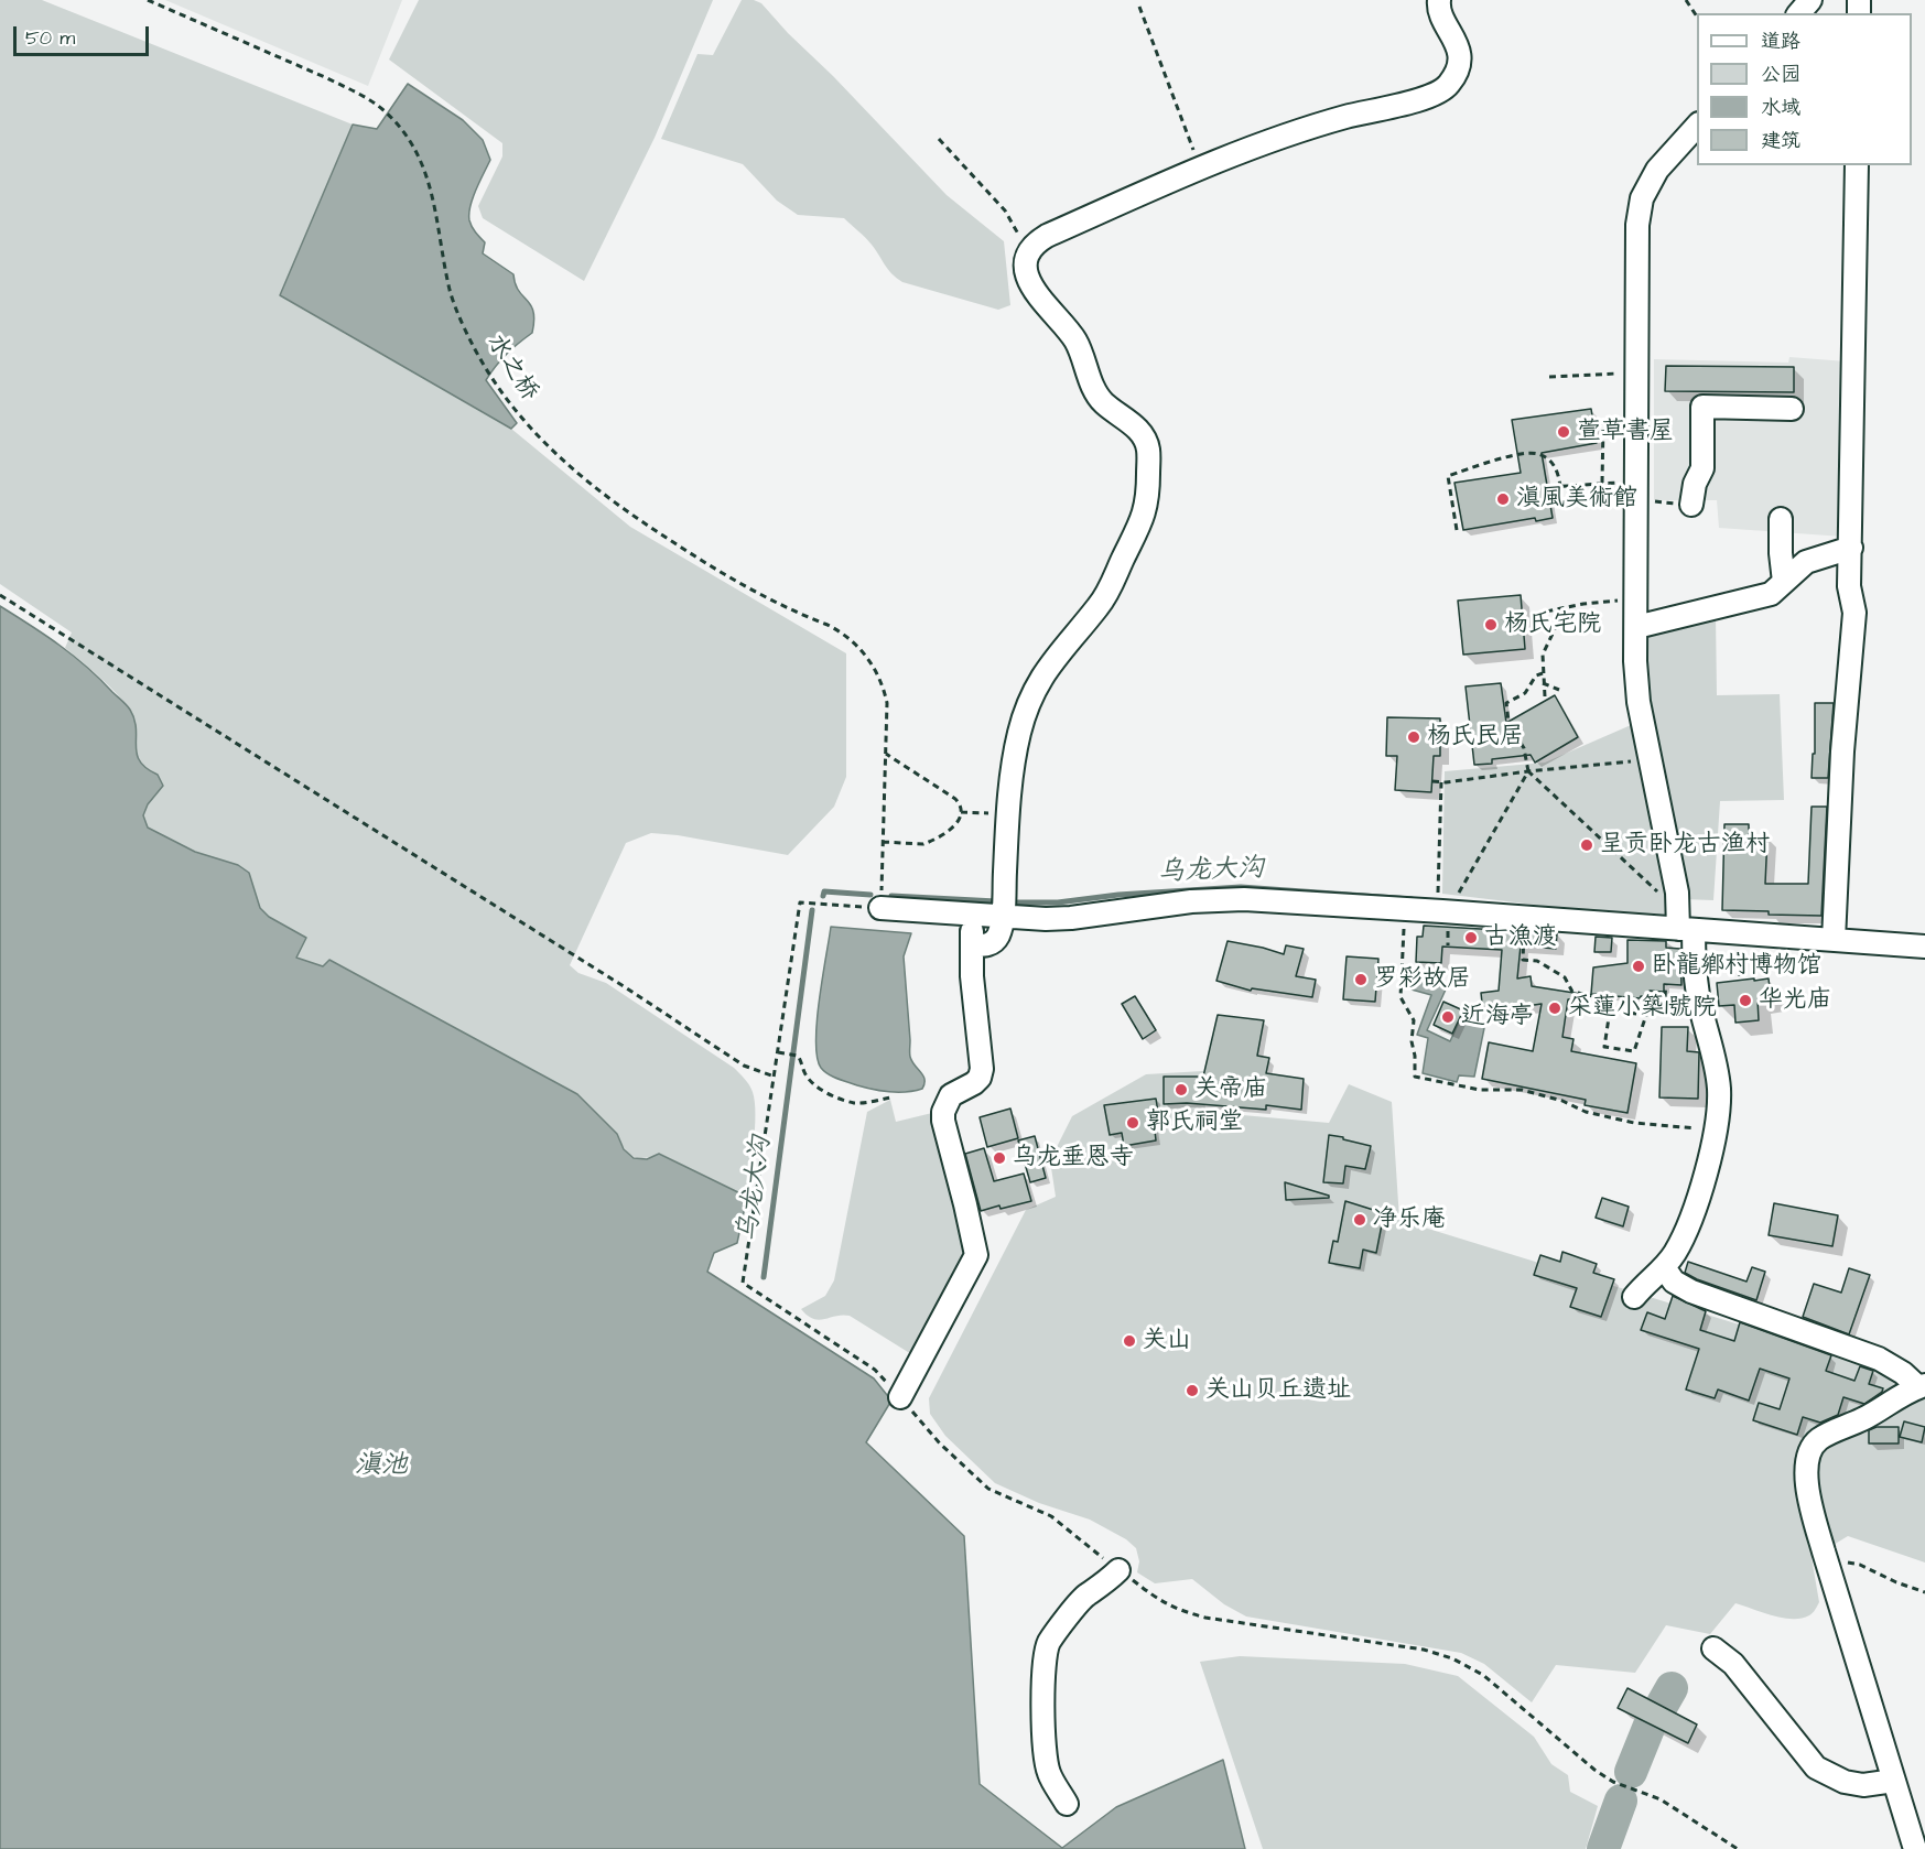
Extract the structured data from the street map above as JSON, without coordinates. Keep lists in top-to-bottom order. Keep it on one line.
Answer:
{"streets":{"path":["水之桥"]},"water":["乌龙大沟","滇池"],"places":["萱草書屋","滇風美術館","杨氏宅院","杨氏民居","呈贡卧龙古渔村","古漁渡","卧龍鄉村博物馆","罗彩故居","华光庙","采蓮小築1號院","近海亭","关帝庙","郭氏祠堂","乌龙垂恩寺","净乐庵","关山","关山贝丘遗址"],"legend":["道路","公园","水域","建筑"],"scale_bar":"50 m"}
